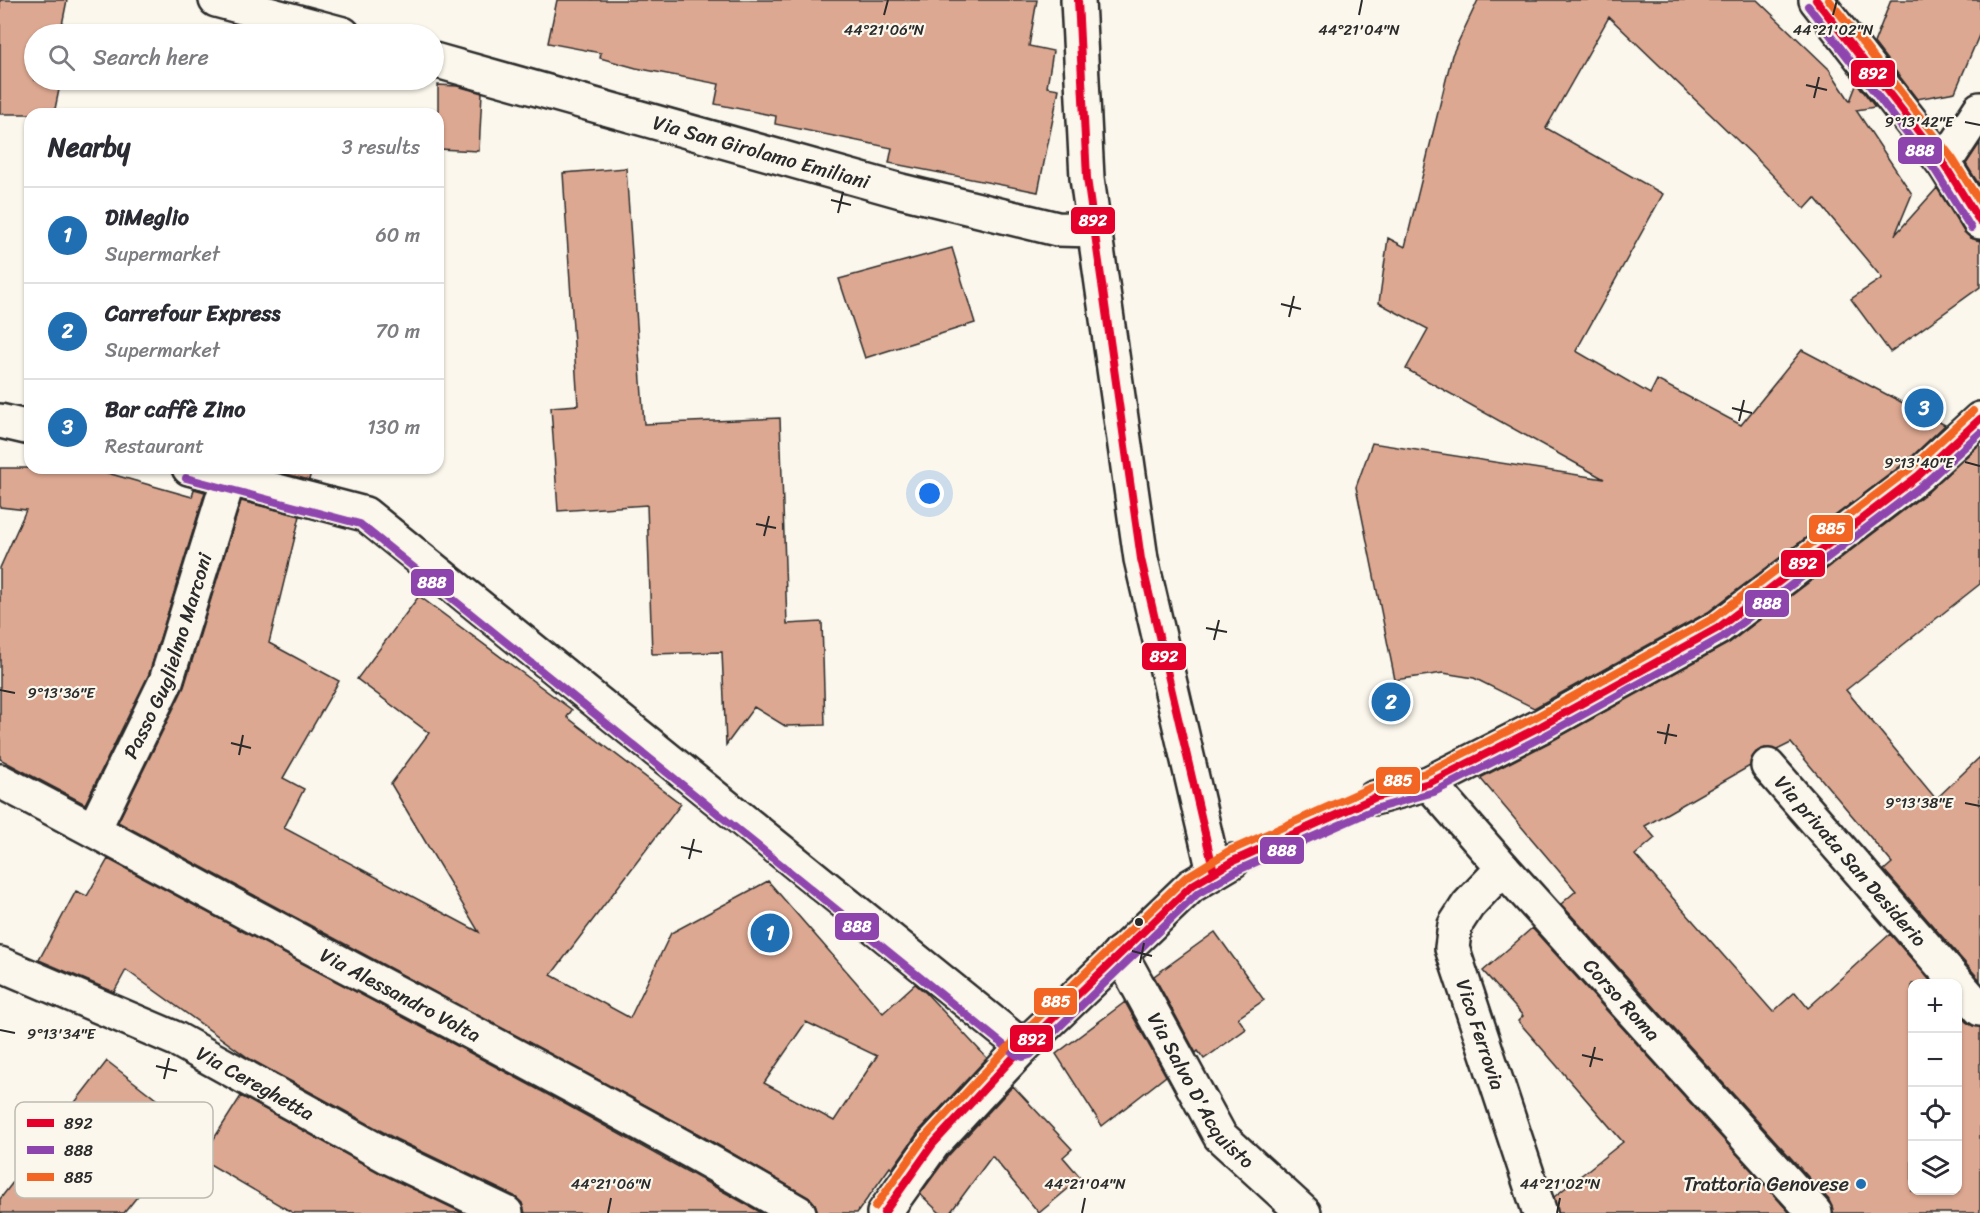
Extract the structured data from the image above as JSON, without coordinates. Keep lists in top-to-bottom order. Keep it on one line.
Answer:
{"streets":{"street":["Via San Girolamo Emiliani","Passo Guglielmo Marconi","Via privata San Desiderio","Via Alessandro Volta","Corso Roma","Vico Ferrovia","Via Cereghetta","Via Salvo D'Acquisto"]},"crossings":[["Passo Guglielmo Marconi","Via Alessandro Volta"],["Corso Roma","Vico Ferrovia"]],"places":["Trattoria Genovese"],"lines":["transit line 892","transit line 885","transit line 888"],"legend":["892","888","885"],"page":{"search":"Search here","heading":["Nearby","3 results"],"list":[{"mark":"1","name":"DiMeglio","note":"Supermarket","value":"60 m"},{"mark":"2","name":"Carrefour Express","note":"Supermarket","value":"70 m"},{"mark":"3","name":"Bar caffè Zino","note":"Restaurant","value":"130 m"}],"pins":["3","2","1"],"map_buttons":["+","−"]},"coordinates":["44°21'06\"N","44°21'04\"N","44°21'02\"N","9°13'42\"E","9°13'40\"E","9°13'36\"E","9°13'38\"E","9°13'34\"E"]}
